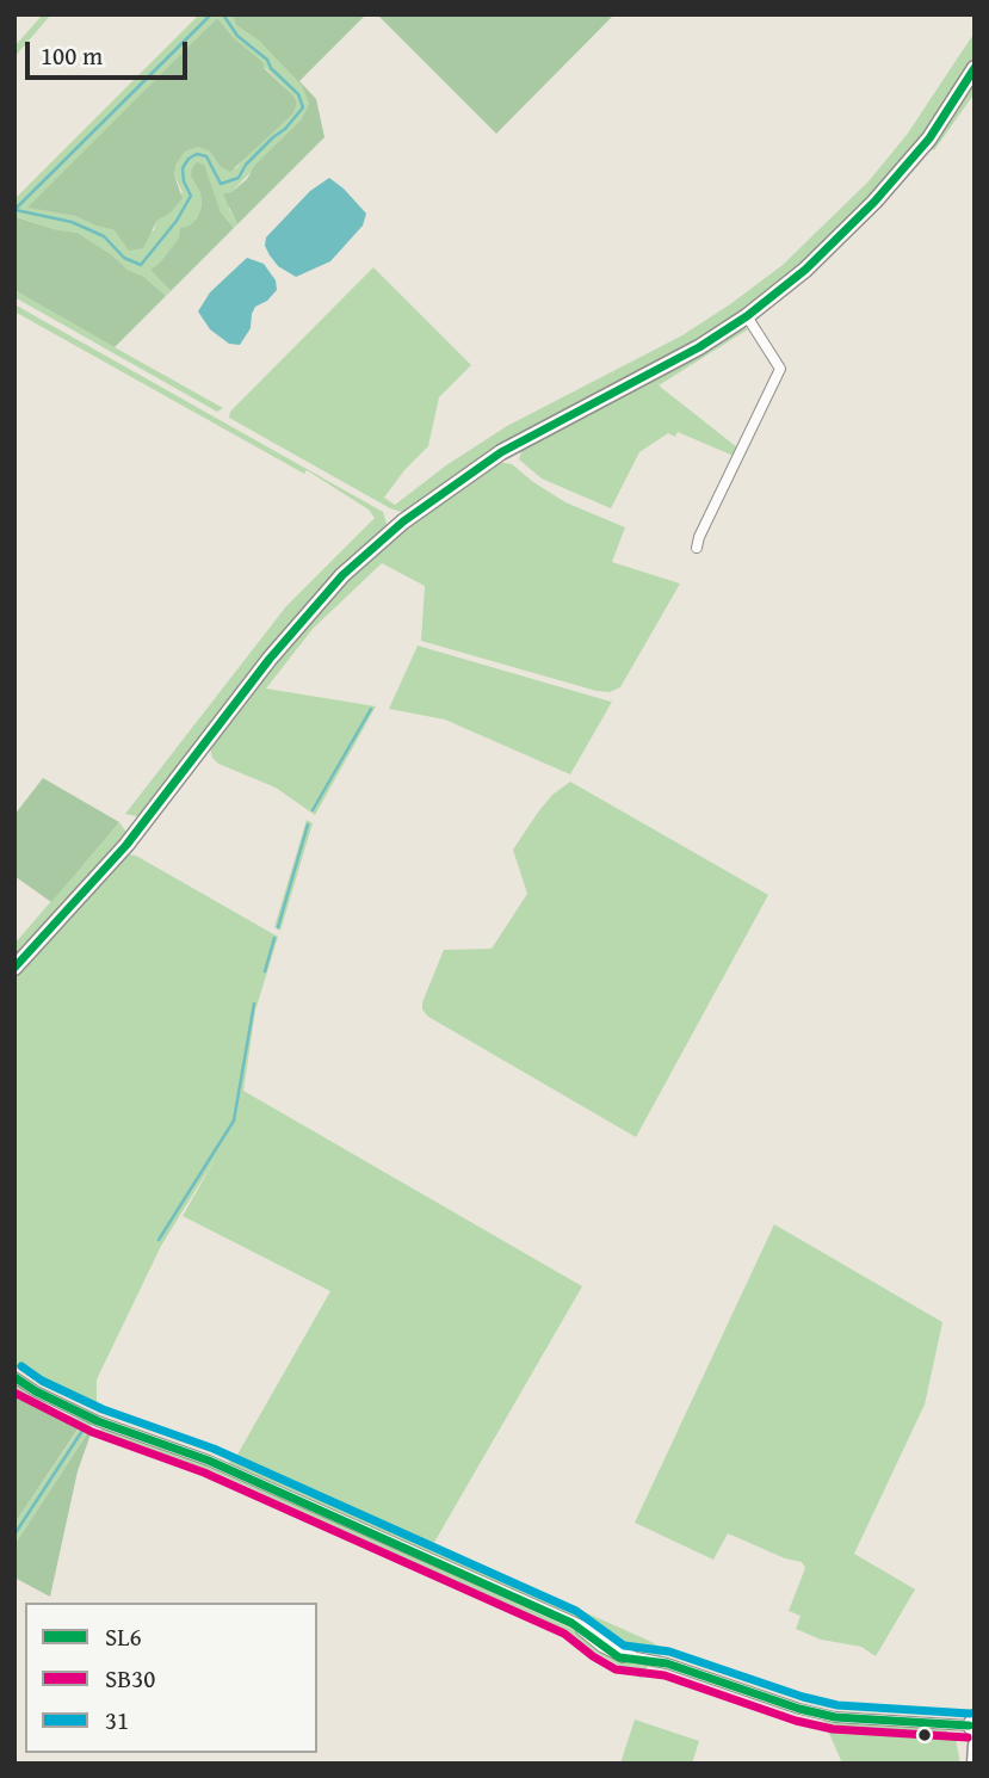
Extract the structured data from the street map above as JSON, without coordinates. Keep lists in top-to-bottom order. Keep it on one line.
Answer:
{"lines":["transit line SL6","transit line 31","transit line SB30"],"legend":["SL6","SB30","31"],"scale_bar":"100 m"}
